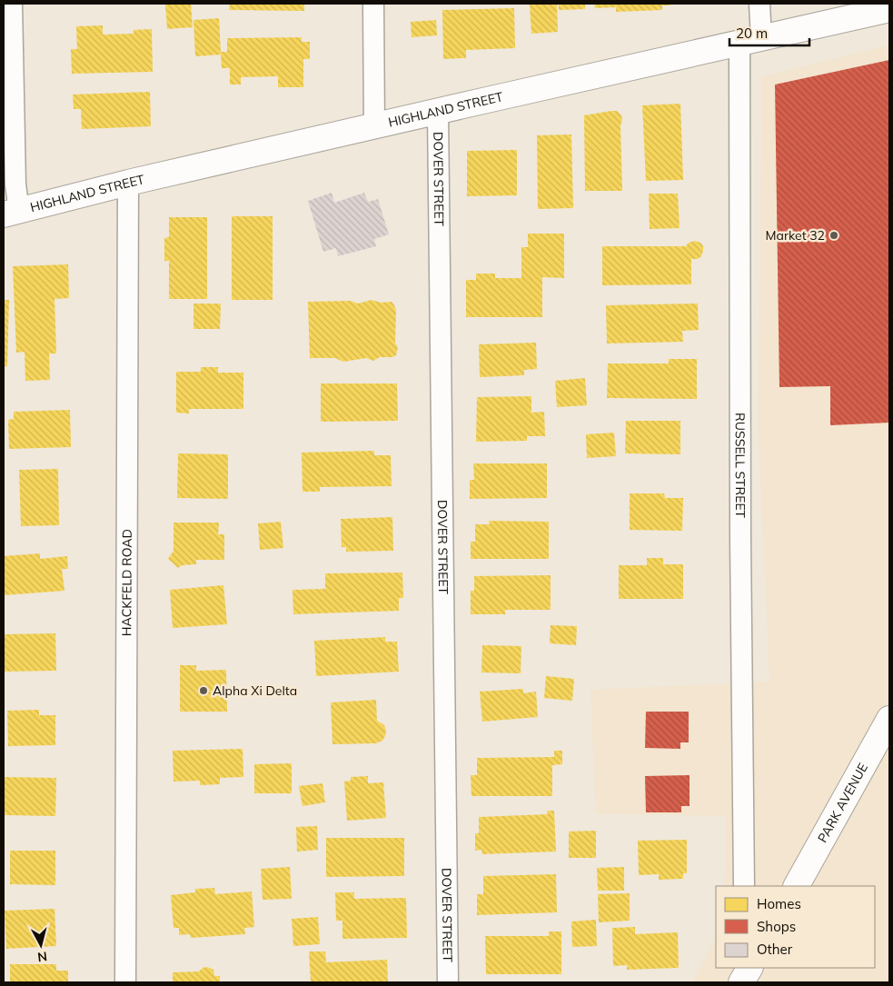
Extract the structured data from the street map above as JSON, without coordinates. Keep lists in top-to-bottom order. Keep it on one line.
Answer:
{"streets":{"main road":["HIGHLAND STREET","PARK AVENUE"],"street":["DOVER STREET","RUSSELL STREET","HACKFELD ROAD"]},"crossings":[["HIGHLAND STREET","DOVER STREET"],["HIGHLAND STREET","RUSSELL STREET"],["HIGHLAND STREET","HACKFELD ROAD"]],"places":["Market 32","Alpha Xi Delta"],"legend":["Homes","Shops","Other"],"scale_bar":"20 m","north":"bottom"}
